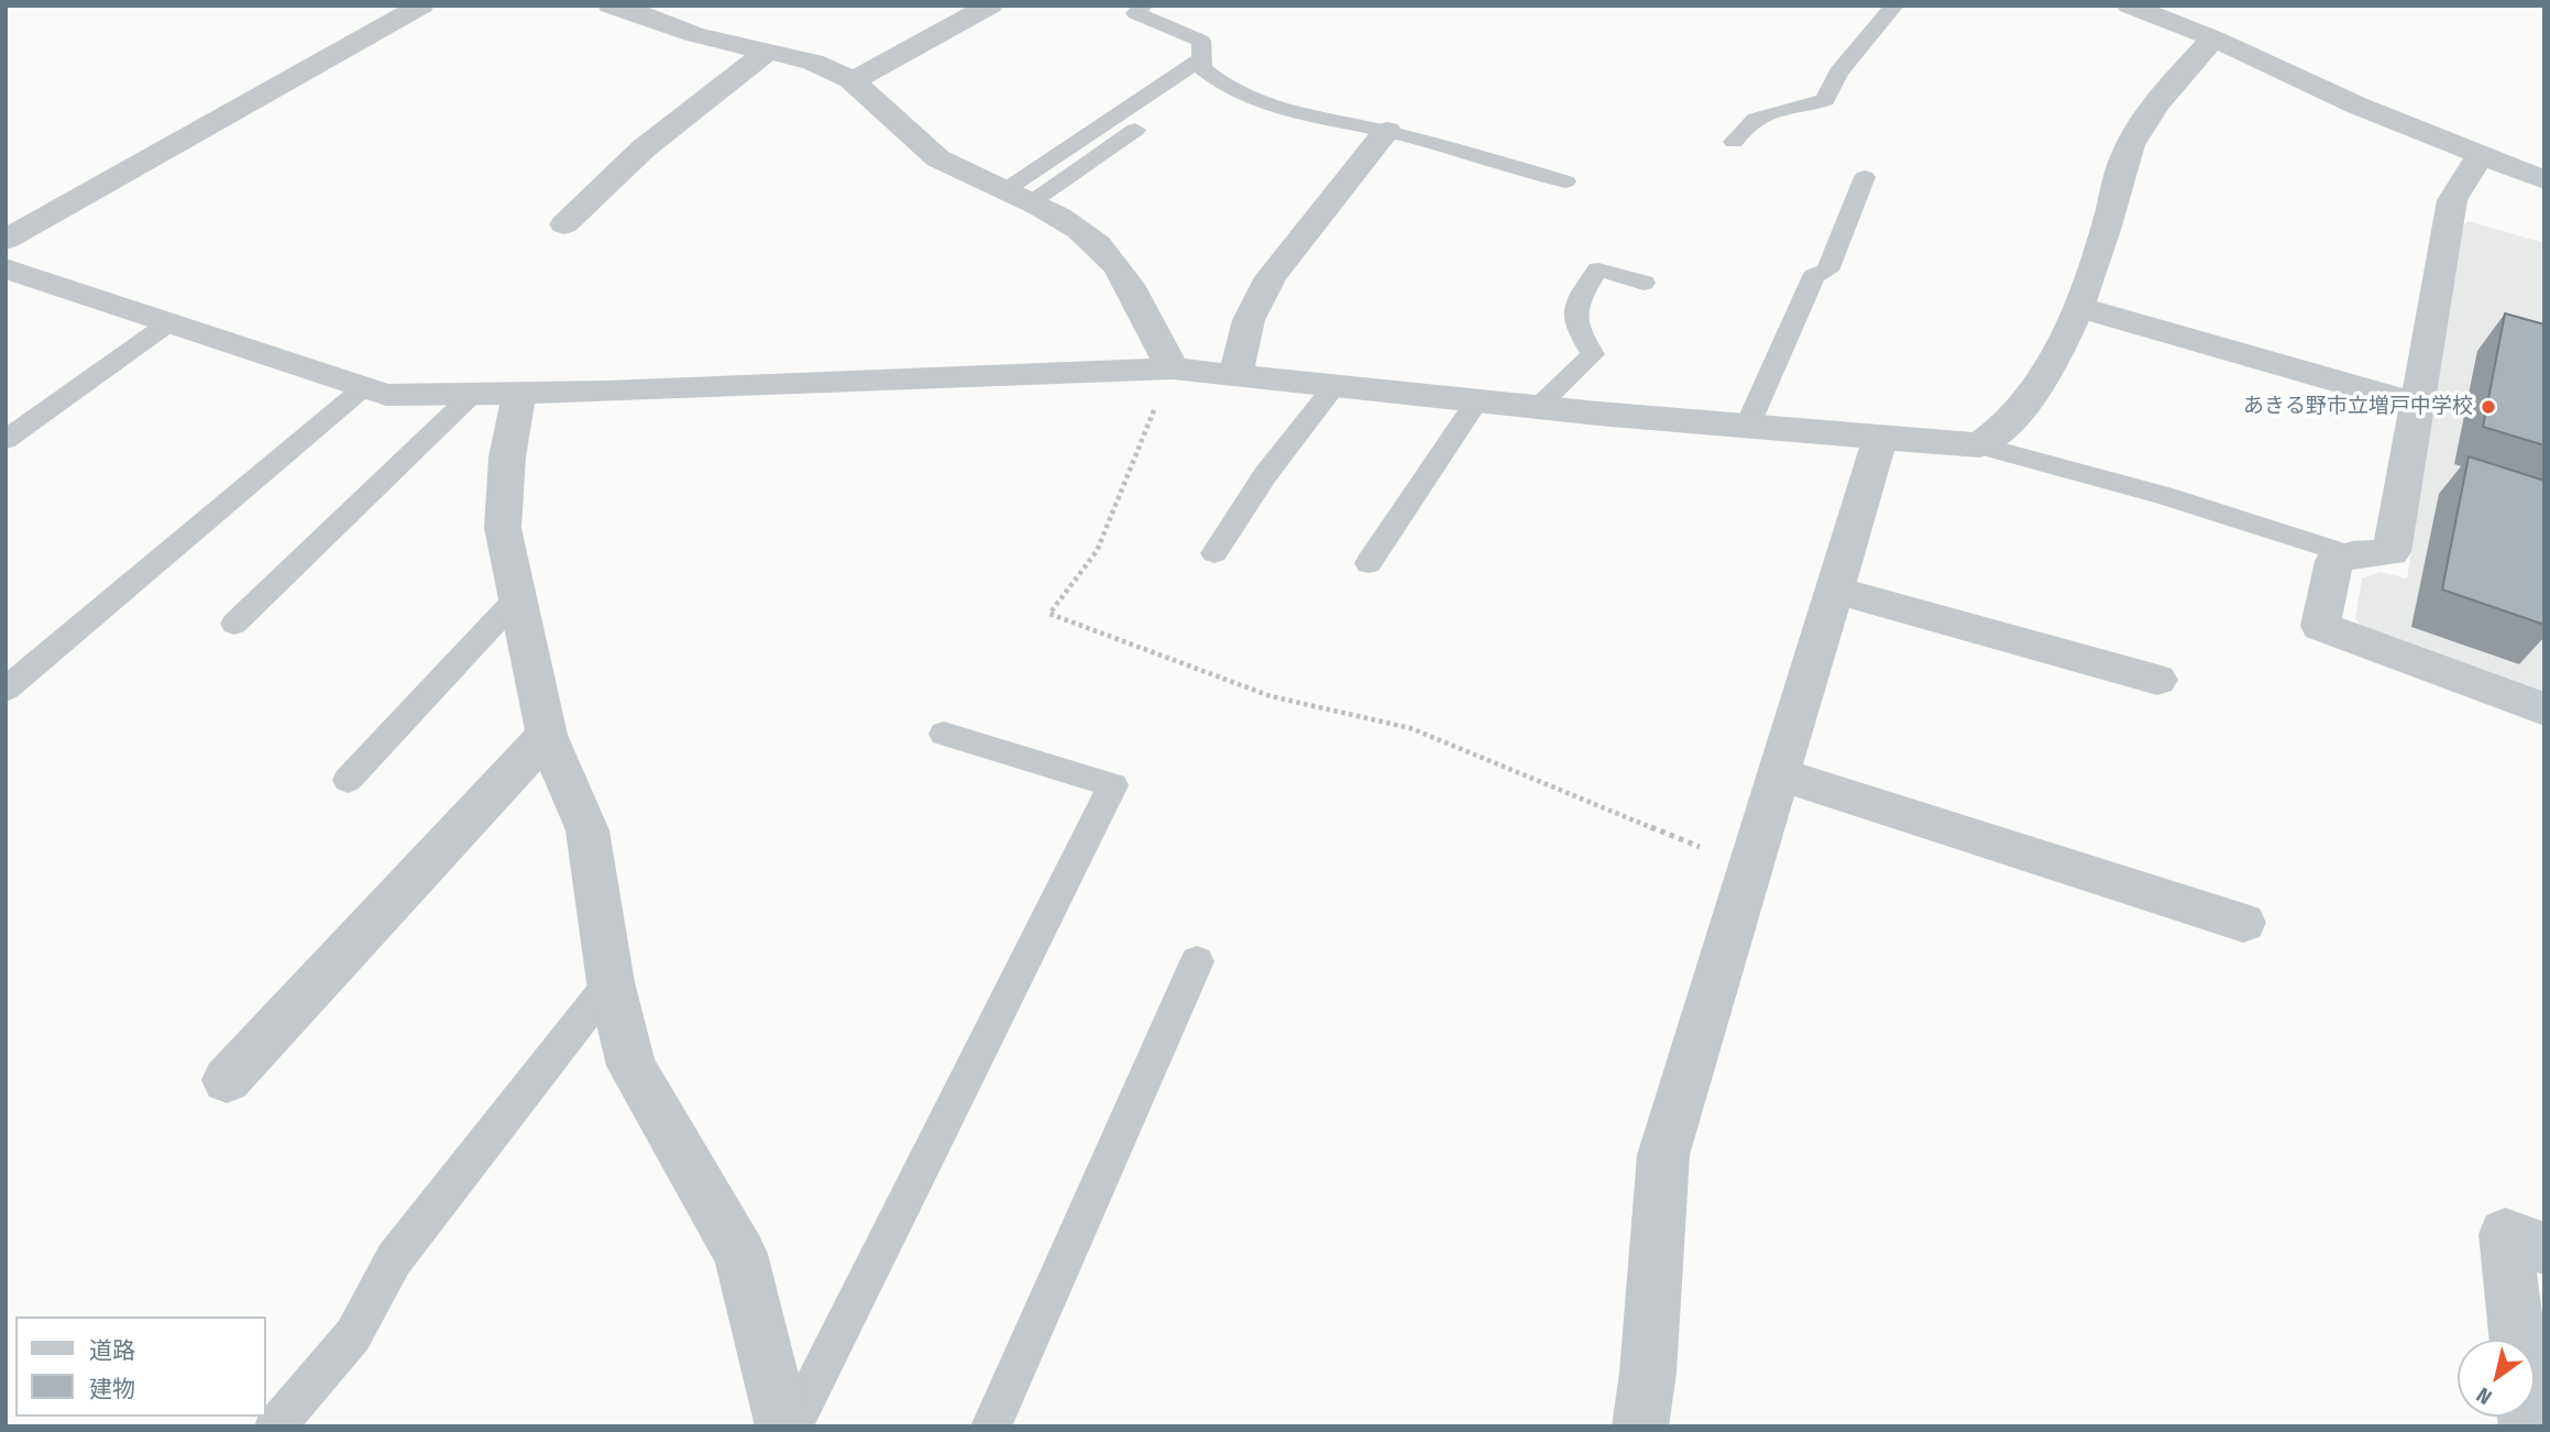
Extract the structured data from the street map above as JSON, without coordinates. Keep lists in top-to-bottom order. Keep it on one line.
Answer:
{"places":["あきる野市立増戸中学校"],"legend":["道路","建物"],"north":"bottom left"}
